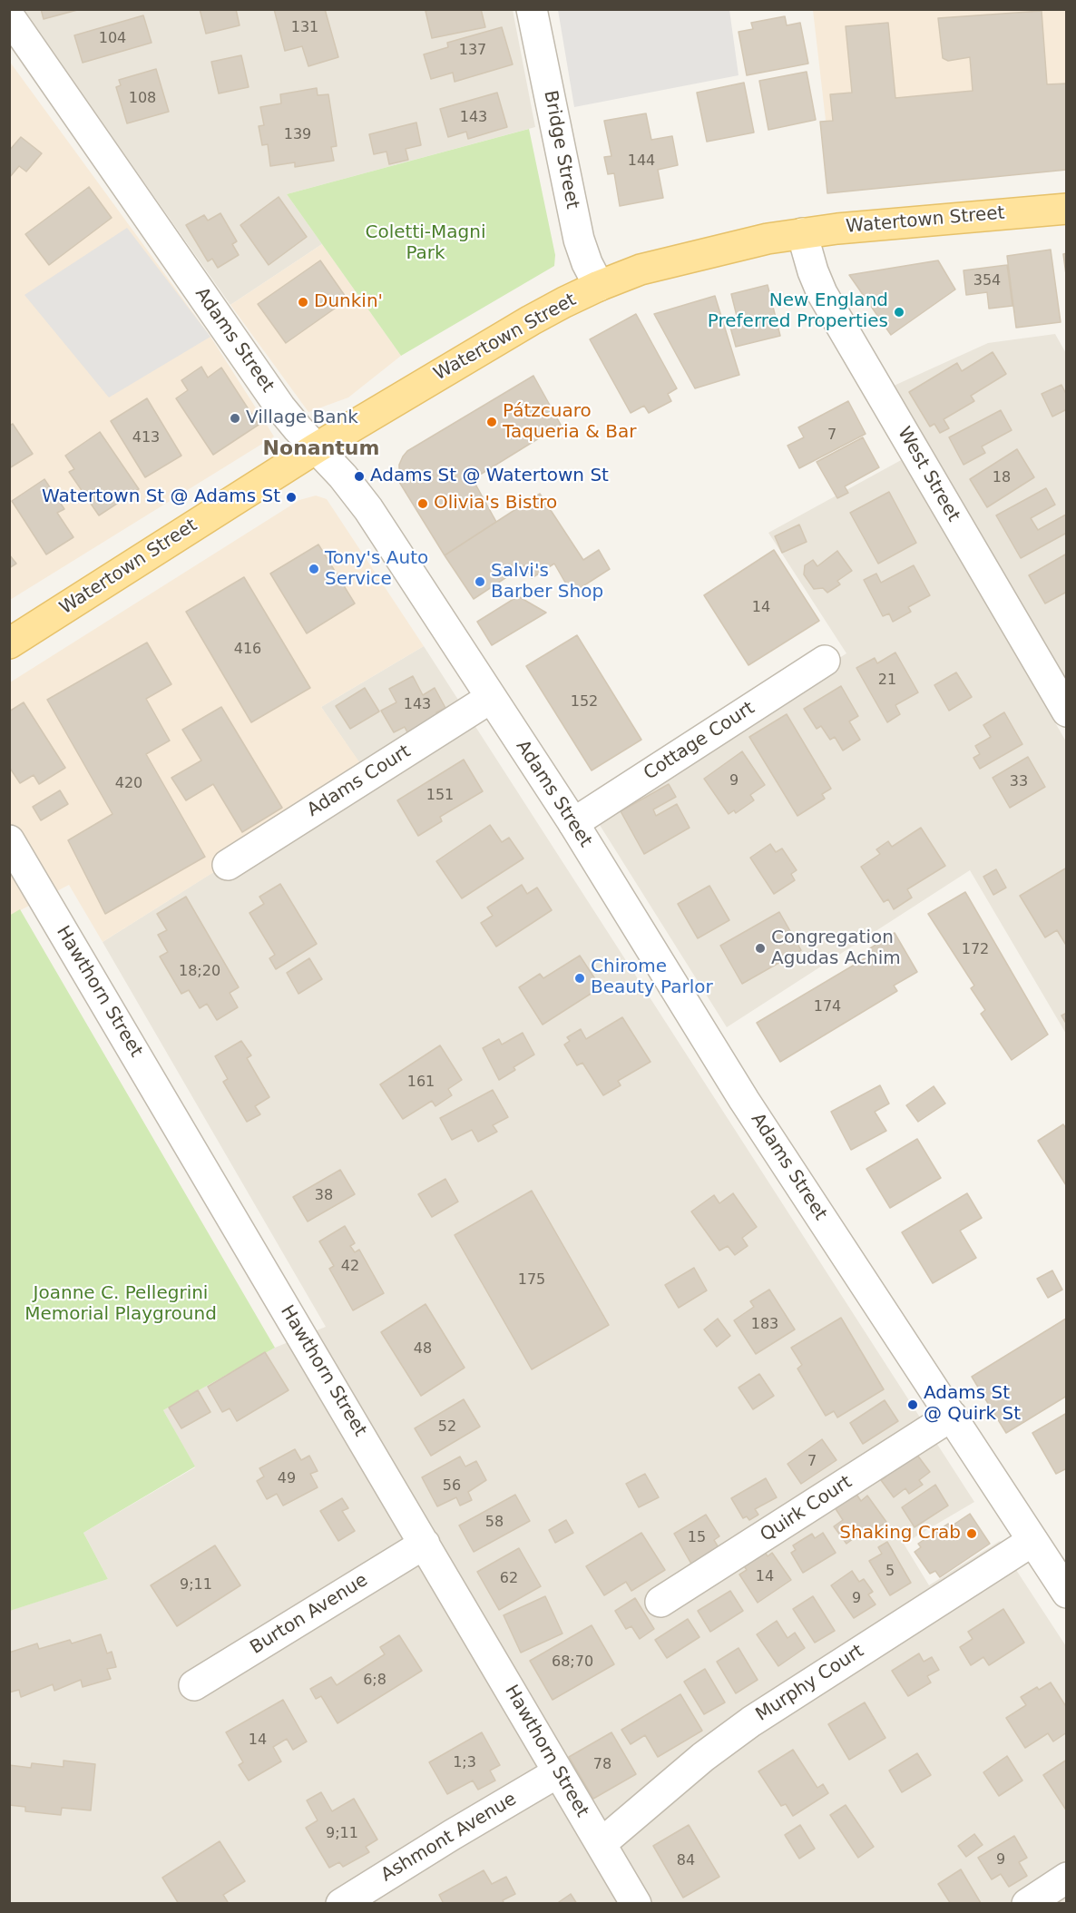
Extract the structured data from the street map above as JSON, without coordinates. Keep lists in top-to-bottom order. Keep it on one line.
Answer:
{"streets":{"main road":["Watertown Street"],"street":["Bridge Street","Adams Street","West Street","Cottage Court","Adams Court","Hawthorn Street","Quirk Court","Burton Avenue","Murphy Court","Ashmont Avenue"]},"crossings":[["Bridge Street","Watertown Street"],["Watertown Street","Adams Street"],["Watertown Street","West Street"],["Adams Street","Cottage Court"],["Adams Street","Adams Court"],["Adams Street","Quirk Court"],["Adams Street","Murphy Court"],["Hawthorn Street","Burton Avenue"],["Hawthorn Street","Murphy Court"],["Hawthorn Street","Ashmont Avenue"]],"districts":["Nonantum"],"parks":["Coletti-Magni Park","Joanne C. Pellegrini Memorial Playground"],"places":["Dunkin'","New England Preferred Properties","Village Bank","Pátzcuaro Taqueria & Bar","Adams St @ Watertown St","Watertown St @ Adams St","Olivia's Bistro","Tony's Auto Service","Salvi's Barber Shop","Congregation Agudas Achim","Chirome Beauty Parlor","Adams St @ Quirk St","Shaking Crab"],"house_numbers":["131","104","137","108","143","139","144","354","7","413","18","14","416","21","152","143","9","33","420","151","172","18;20","174","161","38","42","175","183","48","52","7","49","56","58","15","5","14","62","9;11","9","68;70","6;8","14","1;3","78","9;11","9","84"]}
